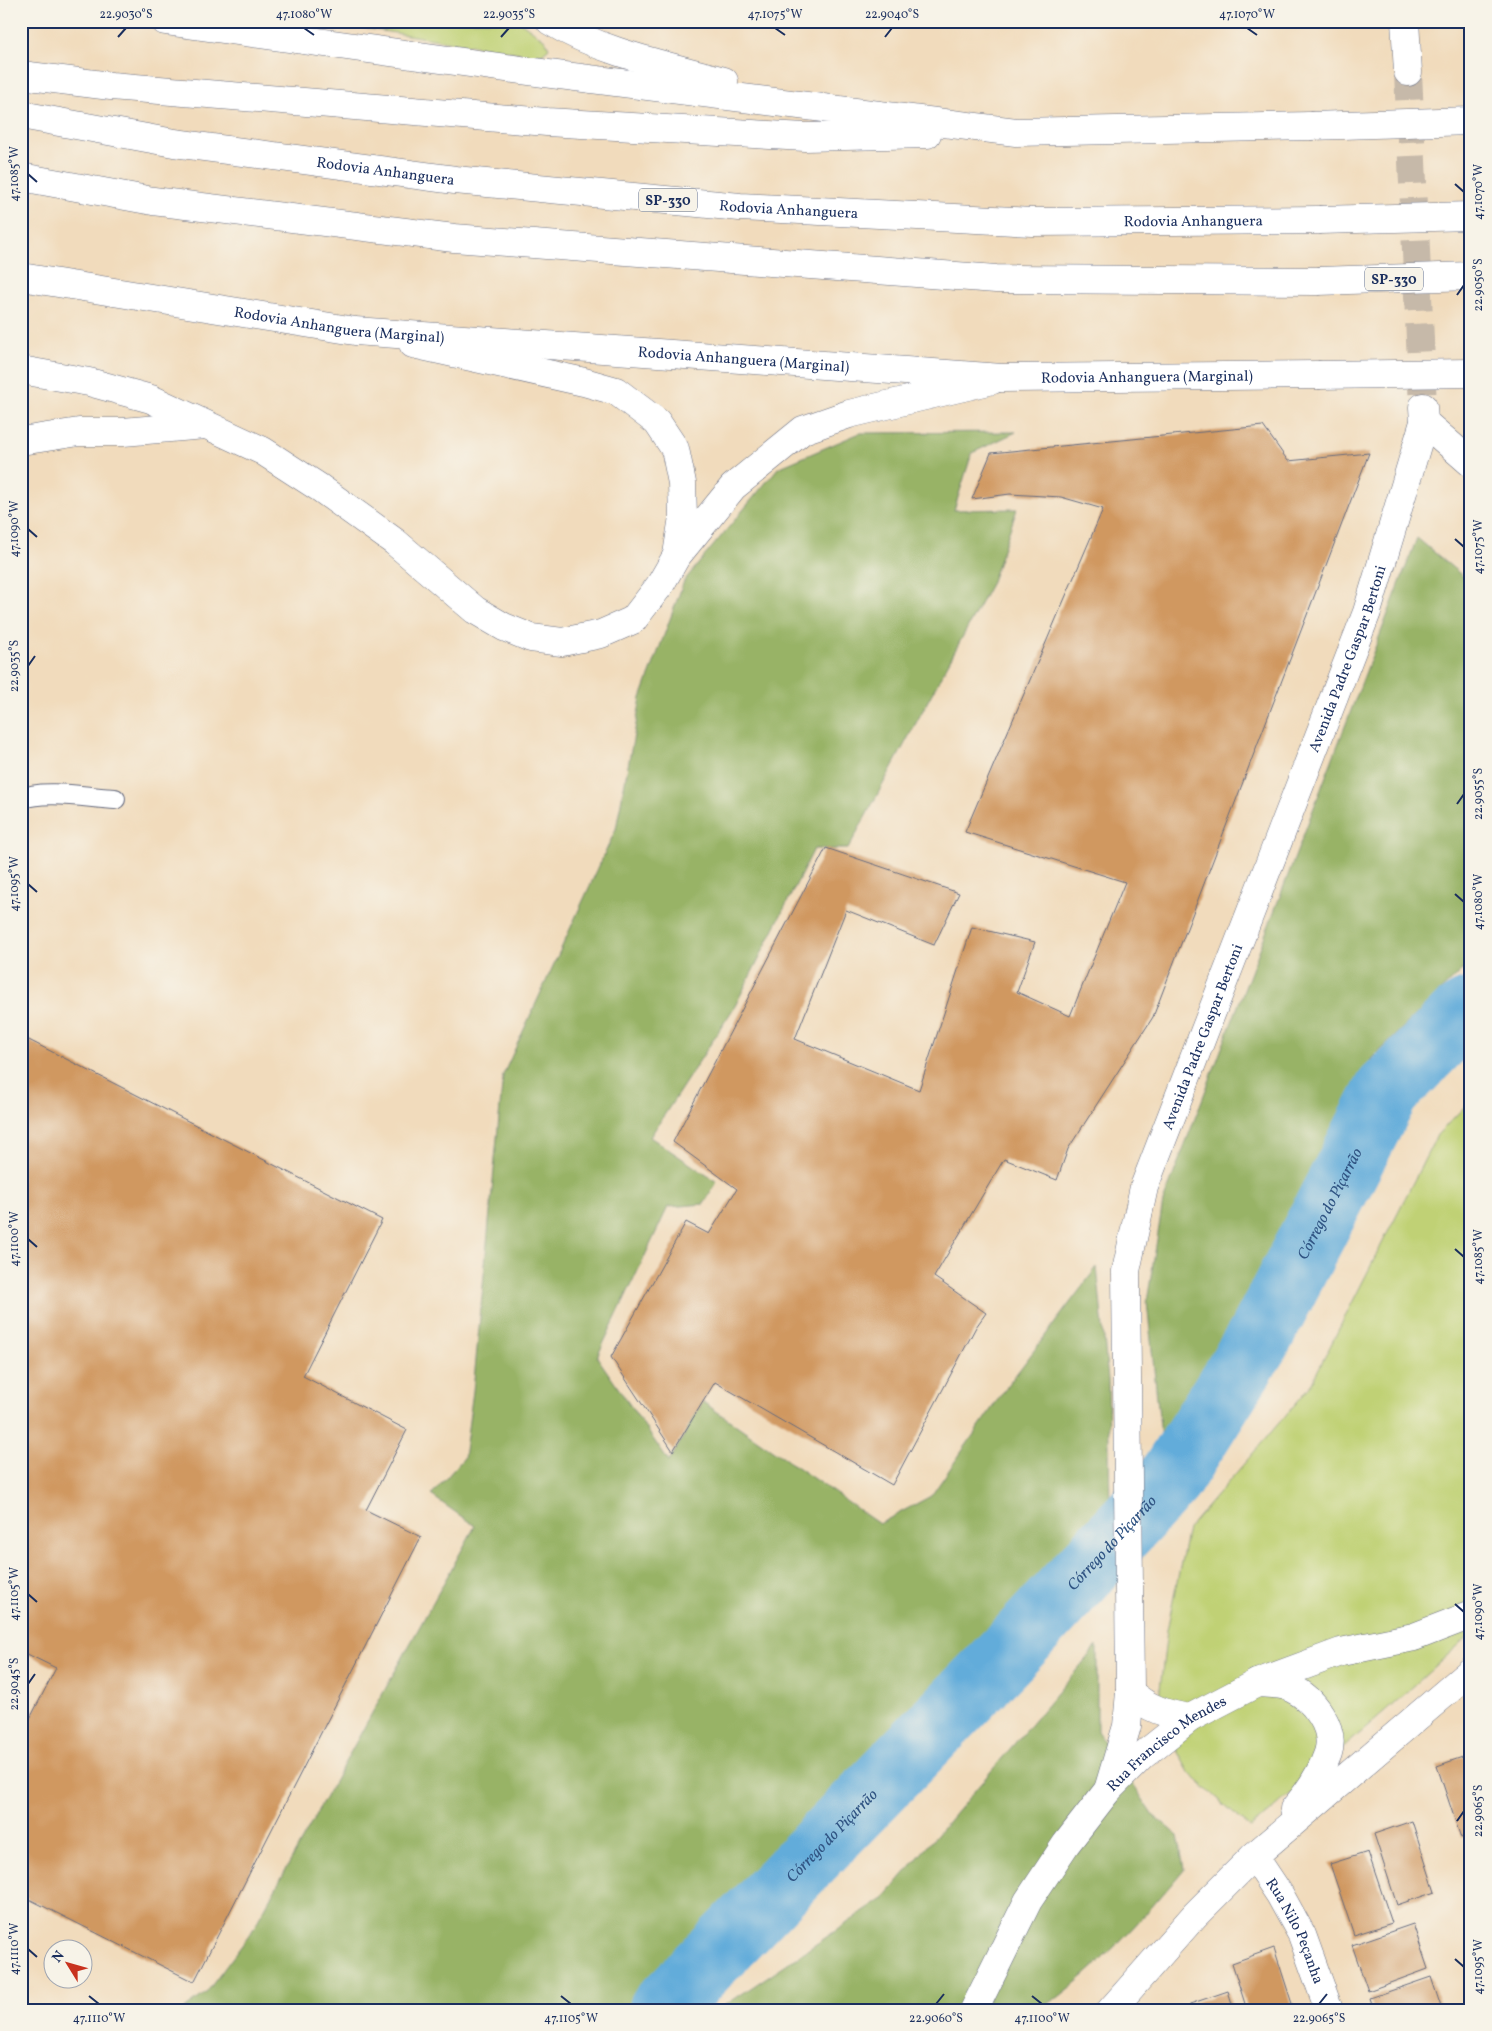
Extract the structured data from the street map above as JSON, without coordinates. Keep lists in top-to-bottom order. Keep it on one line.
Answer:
{"streets":{"main road":["Rodovia Anhanguera","SP-330","Rodovia Anhanguera (Marginal)","Avenida Padre Gaspar Bertoni","Rua Francisco Mendes","Rua Nilo Peçanha"]},"crossings":[["Avenida Padre Gaspar Bertoni","Rua Francisco Mendes"]],"water":["Córrego do Piçarrão"],"north":"top left","coordinates":["22.9030°S","47.1080°W","22.9035°S","47.1075°W","22.9040°S","47.1070°W","47.1085°W","22.9050°S","47.1090°W","22.9055°S","47.1095°W","47.1100°W","47.1105°W","22.9045°S","22.9065°S","47.1110°W","22.9060°S"]}
